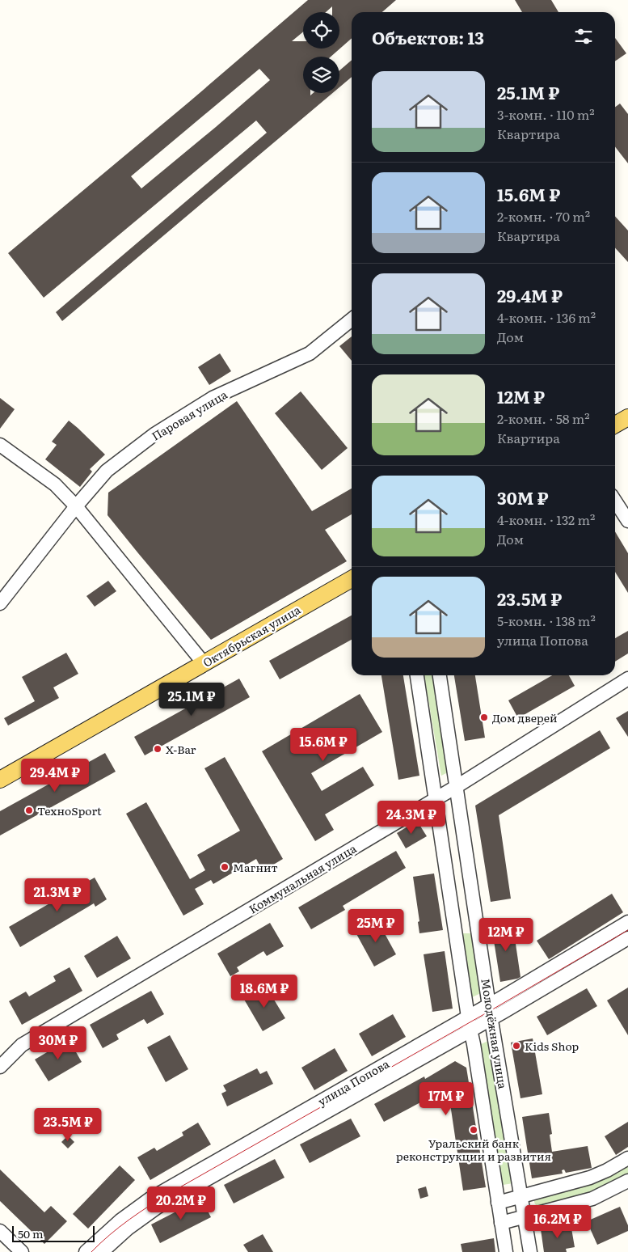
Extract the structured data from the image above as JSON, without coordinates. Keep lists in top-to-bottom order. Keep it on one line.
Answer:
{"streets":{"main road":["Октябрьская улица"],"street":["Паровая улица","Коммунальная улица","Молодёжная улица","улица Попова"]},"crossings":[["Коммунальная улица","Молодёжная улица"],["Молодёжная улица","улица Попова"]],"places":["Дом дверей","X-Bar","ТехноSport","Магнит","Kids Shop","Уральский банк реконструкции и развития"],"scale_bar":"50 m","page":{"heading":"Объектов: 13","list":[{"name":"25.1M ₽","note":"3-комн. · 110 m² · Квартира"},{"name":"15.6M ₽","note":"2-комн. · 70 m² · Квартира"},{"name":"29.4M ₽","note":"4-комн. · 136 m² · Дом"},{"name":"12M ₽","note":"2-комн. · 58 m² · Квартира"},{"name":"30M ₽","note":"4-комн. · 132 m² · Дом"},{"name":"23.5M ₽","note":"5-комн. · 138 m² · улица Попова"}],"price":["25.1M ₽","15.6M ₽","29.4M ₽","24.3M ₽","21.3M ₽","25M ₽","12M ₽","18.6M ₽","30M ₽","17M ₽","23.5M ₽","20.2M ₽","16.2M ₽"],"scale":"50 m"}}
